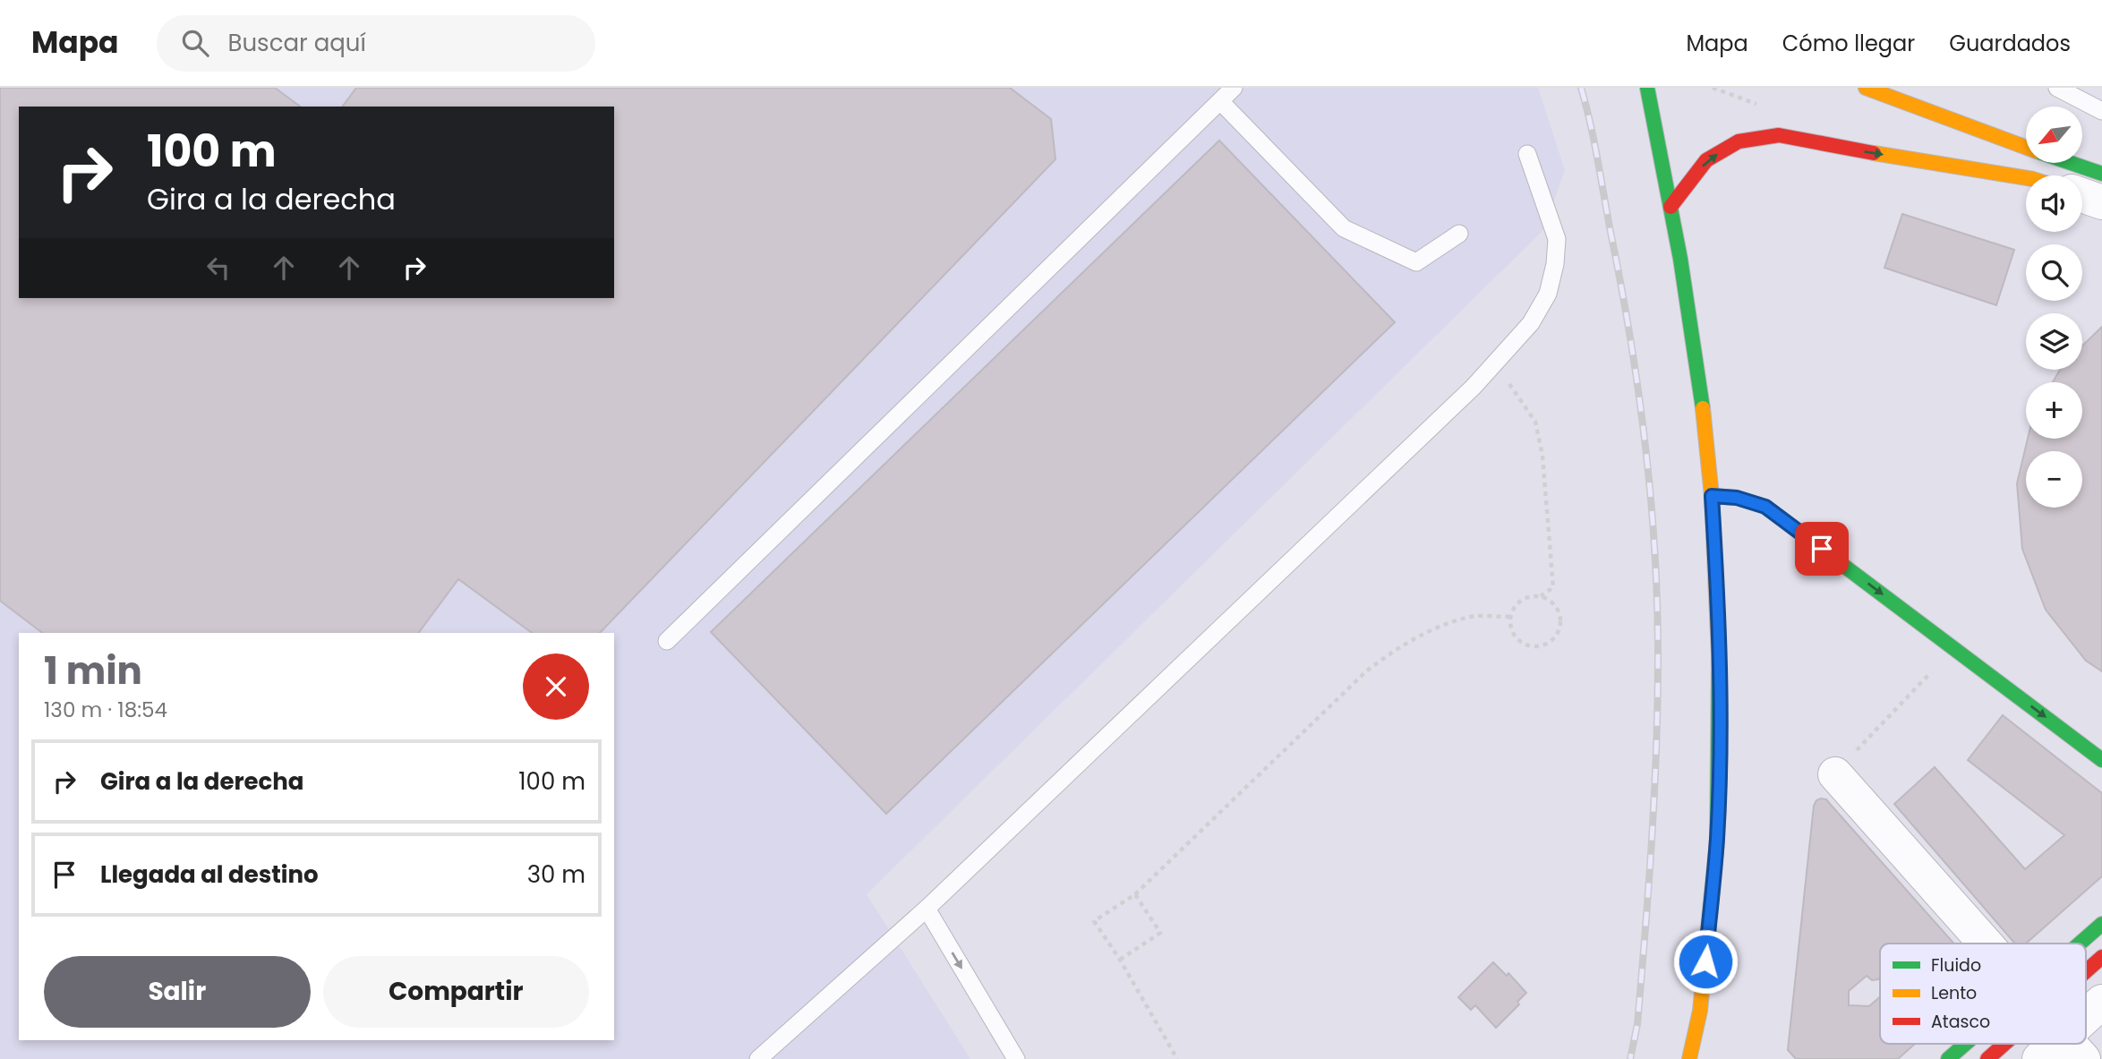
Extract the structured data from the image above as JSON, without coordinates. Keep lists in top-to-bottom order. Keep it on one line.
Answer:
{"legend":["Fluido","Lento","Atasco"],"north":"bottom left","page":{"header":"Mapa","search":"Buscar aquí","nav":["Mapa","Cómo llegar","Guardados"],"map_buttons":["+","−"],"turn":["100 m","Gira a la derecha"],"heading":["1 min","130 m · 18:54"],"list":[{"name":"Gira a la derecha","value":"100 m"},{"name":"Llegada al destino","value":"30 m"}],"buttons":["Salir","Compartir"]}}
